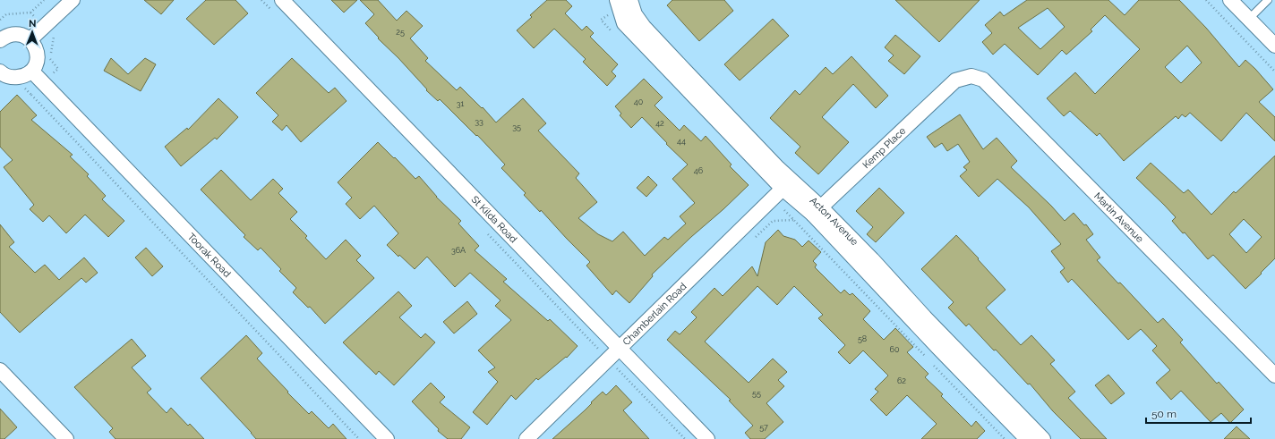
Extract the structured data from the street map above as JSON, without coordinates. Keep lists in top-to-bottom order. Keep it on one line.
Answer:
{"streets":{"street":["Kemp Place","Martin Avenue","St Kilda Road","Acton Avenue","Toorak Road","Chamberlain Road"]},"crossings":[["Kemp Place","Martin Avenue"],["Kemp Place","Acton Avenue"],["St Kilda Road","Chamberlain Road"],["Acton Avenue","Chamberlain Road"]],"house_numbers":["25","40","31","33","42","35","44","46","36A","58","60","62","55","57"],"scale_bar":"50 m","north":"top"}
